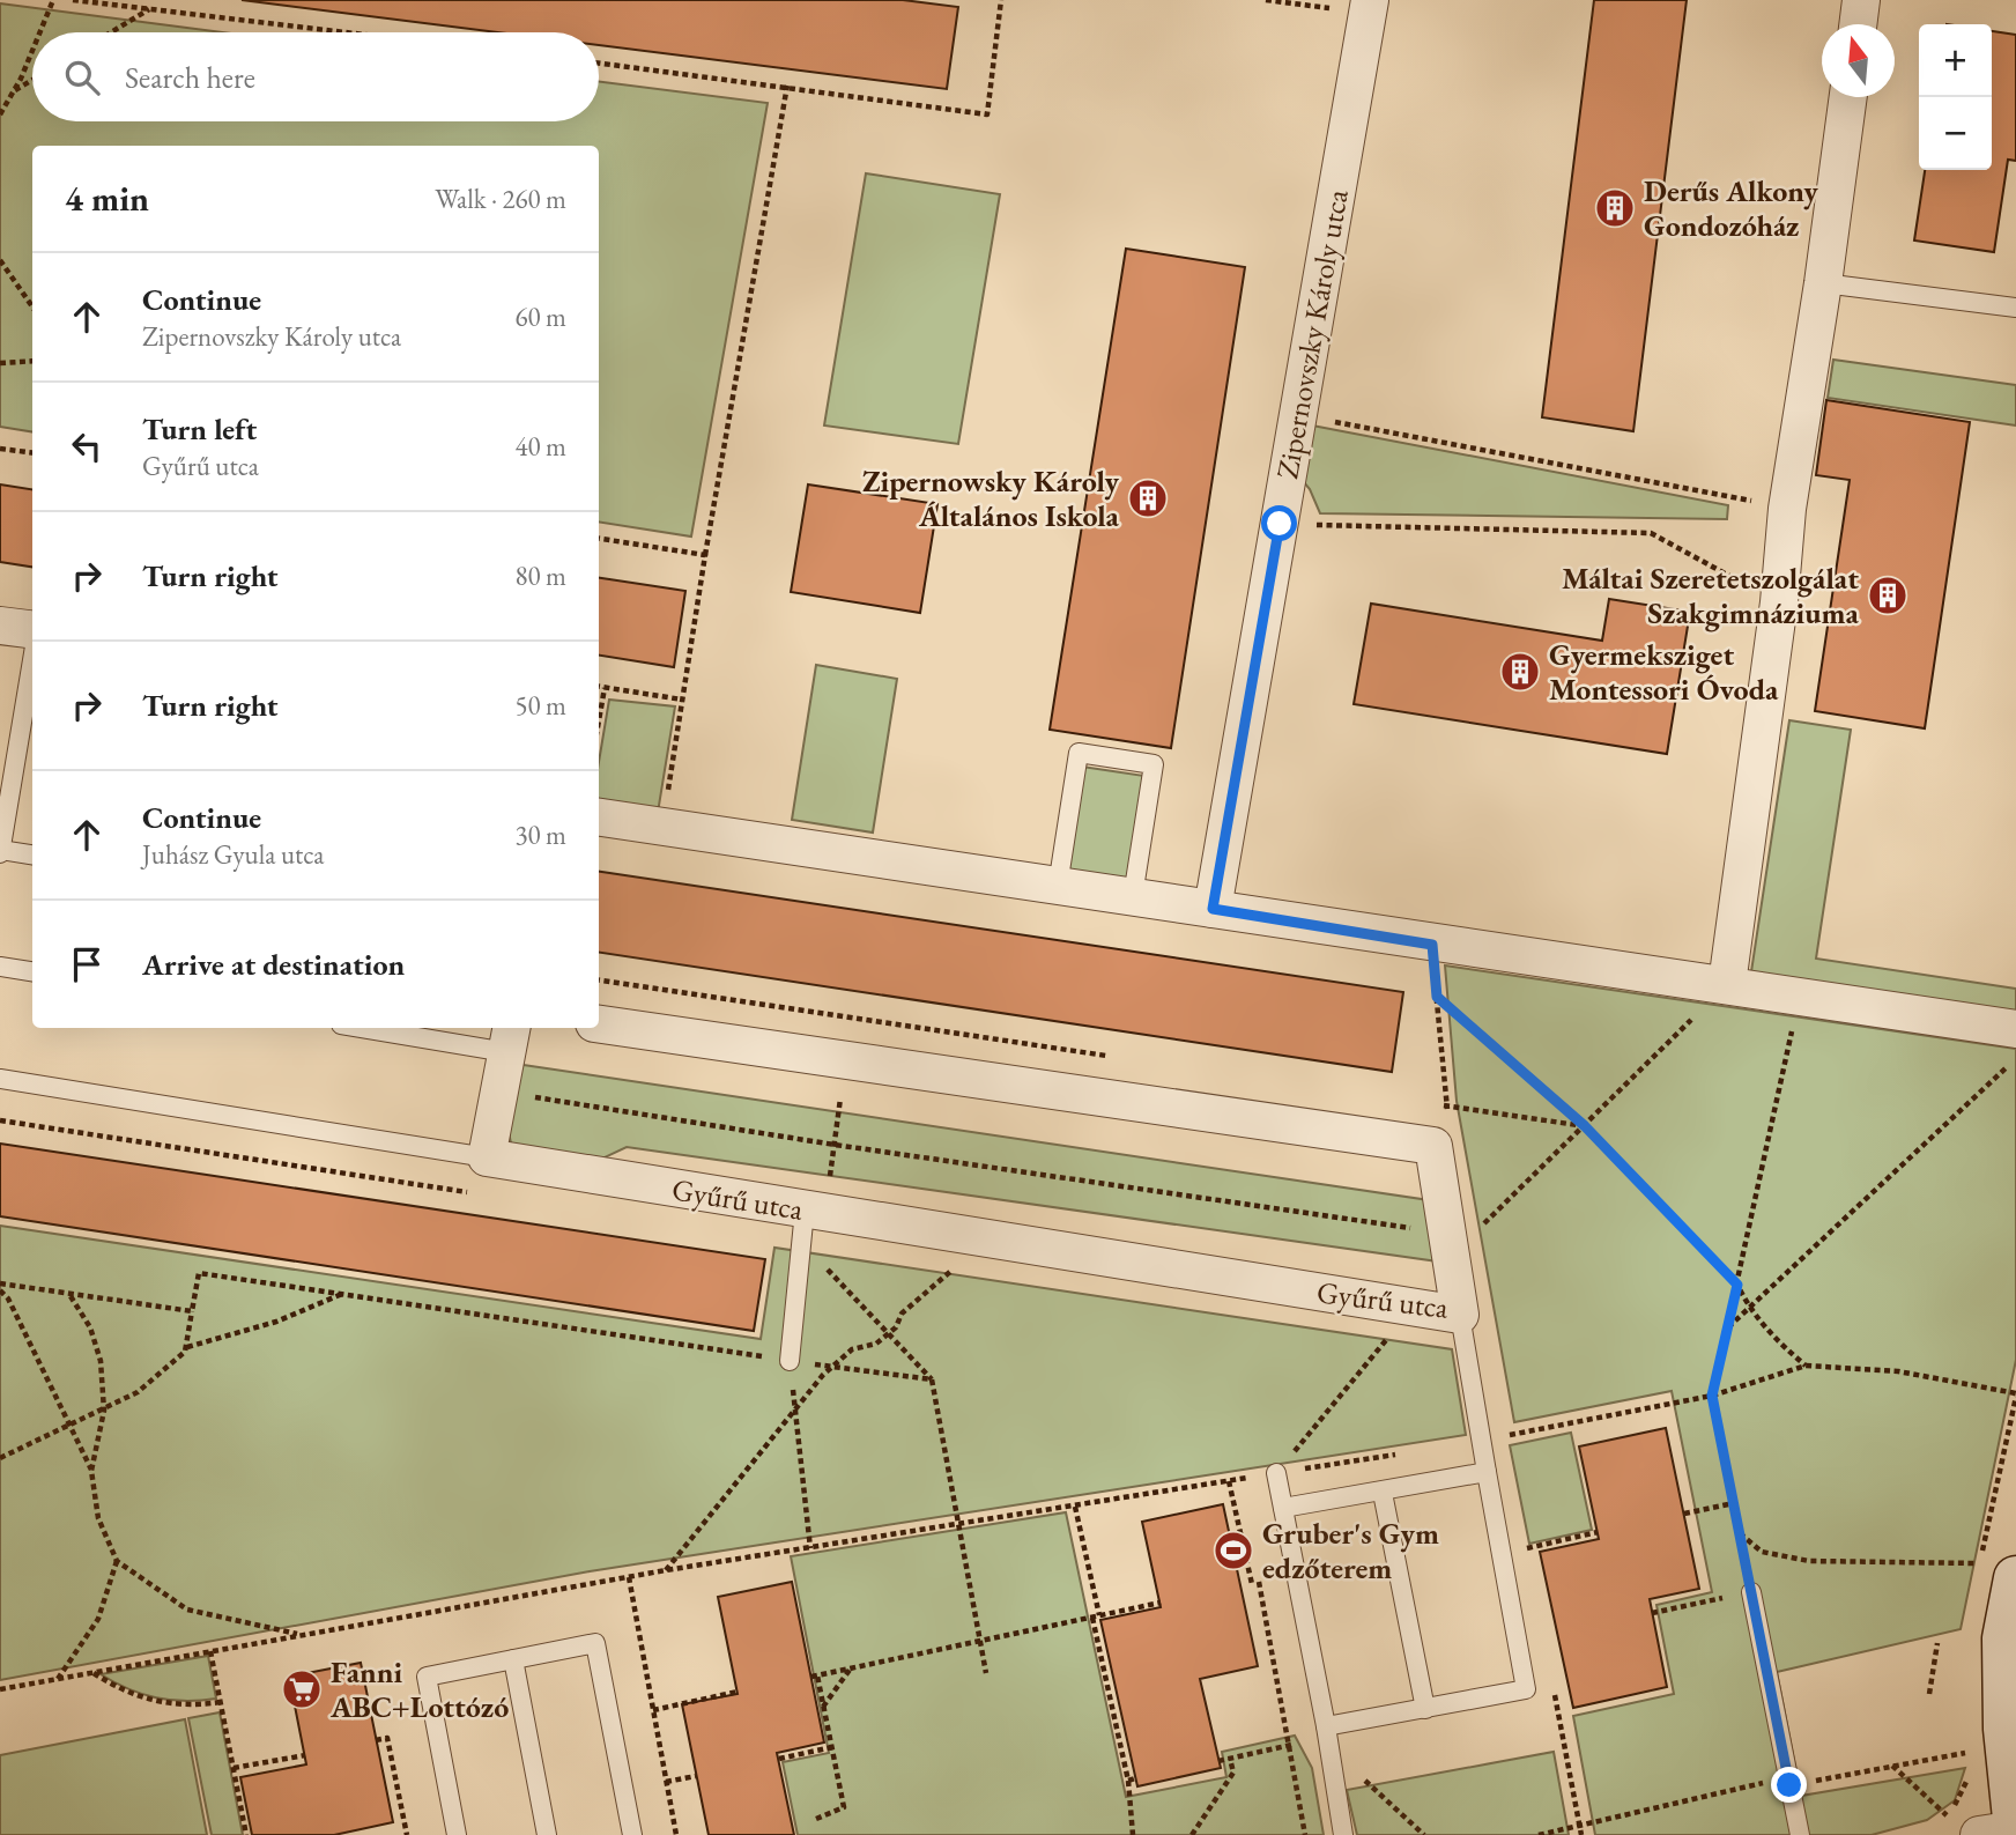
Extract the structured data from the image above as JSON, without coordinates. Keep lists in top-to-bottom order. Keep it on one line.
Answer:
{"streets":{"street":["Zipernovszky Károly utca","Gyűrű utca"]},"places":{"building":["Derűs Alkony Gondozóház","Zipernowsky Károly Általános Iskola","Máltai Szeretetszolgálat Szakgimnáziuma","Gyermeksziget Montessori Óvoda"],"sports":["Gruber's Gym edzőterem"],"supermarket":["Fanni ABC+Lottózó"]},"north":"top","page":{"map_buttons":["+","−"],"search":"Search here","heading":["4 min","Walk · 260 m"],"list":[["Continue","Zipernovszky Károly utca","60 m"],["Turn left","Gyűrű utca","40 m"],["Turn right","80 m"],["Turn right","50 m"],["Continue","Juhász Gyula utca","30 m"],"Arrive at destination"]}}
